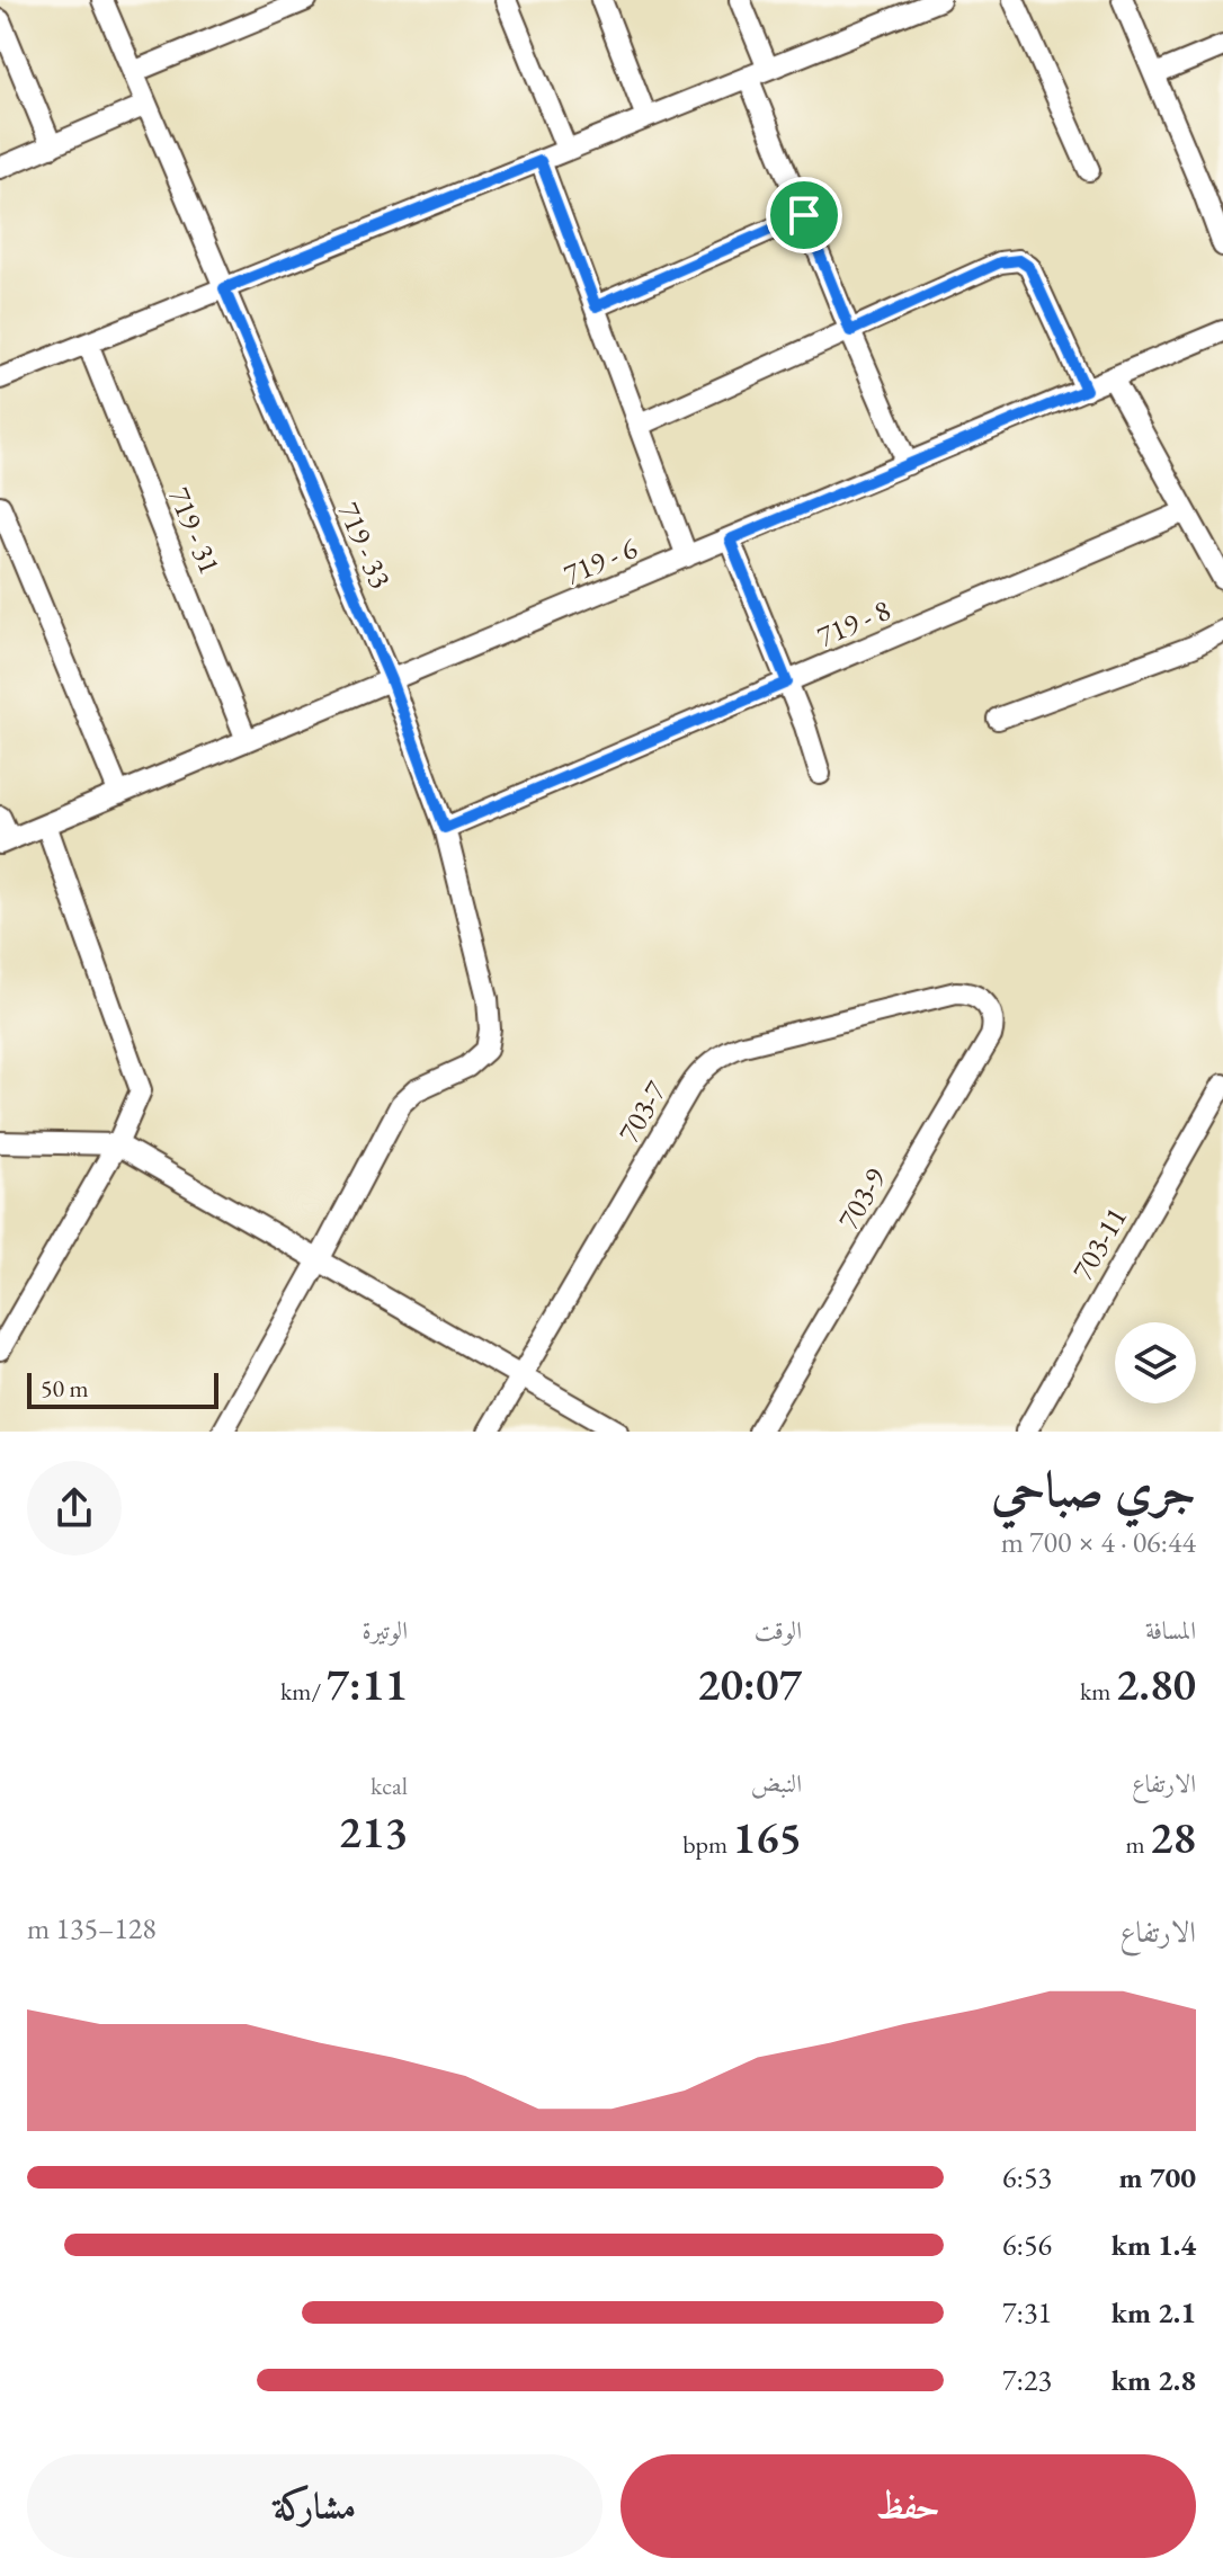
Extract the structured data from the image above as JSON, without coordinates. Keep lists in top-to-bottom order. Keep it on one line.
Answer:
{"streets":{"street":["719 - 31","719 - 33","719 - 6","719 - 8","703-7","703-9","703-11"]},"crossings":[["719 - 31","719 - 6"],["719 - 33","719 - 6"],["719 - 33","719 - 8"],["703-7","703-9"]],"scale_bar":"50 m","page":{"scale":"50 m","heading":["جري صباحي","06:44 · 4 × 700 m"],"stats":[["المسافة","2.80 km"],["الوقت","20:07"],["الوتيرة","7:11 /km"],["الارتفاع","28 m"],["النبض","165 bpm"],["kcal","213"]],"chart":["الارتفاع","128–135 m"],"list":[{"name":"700 m","note":"6:53"},{"name":"1.4 km","note":"6:56"},{"name":"2.1 km","note":"7:31"},{"name":"2.8 km","note":"7:23"}],"buttons":["حفظ","مشاركة"]}}
